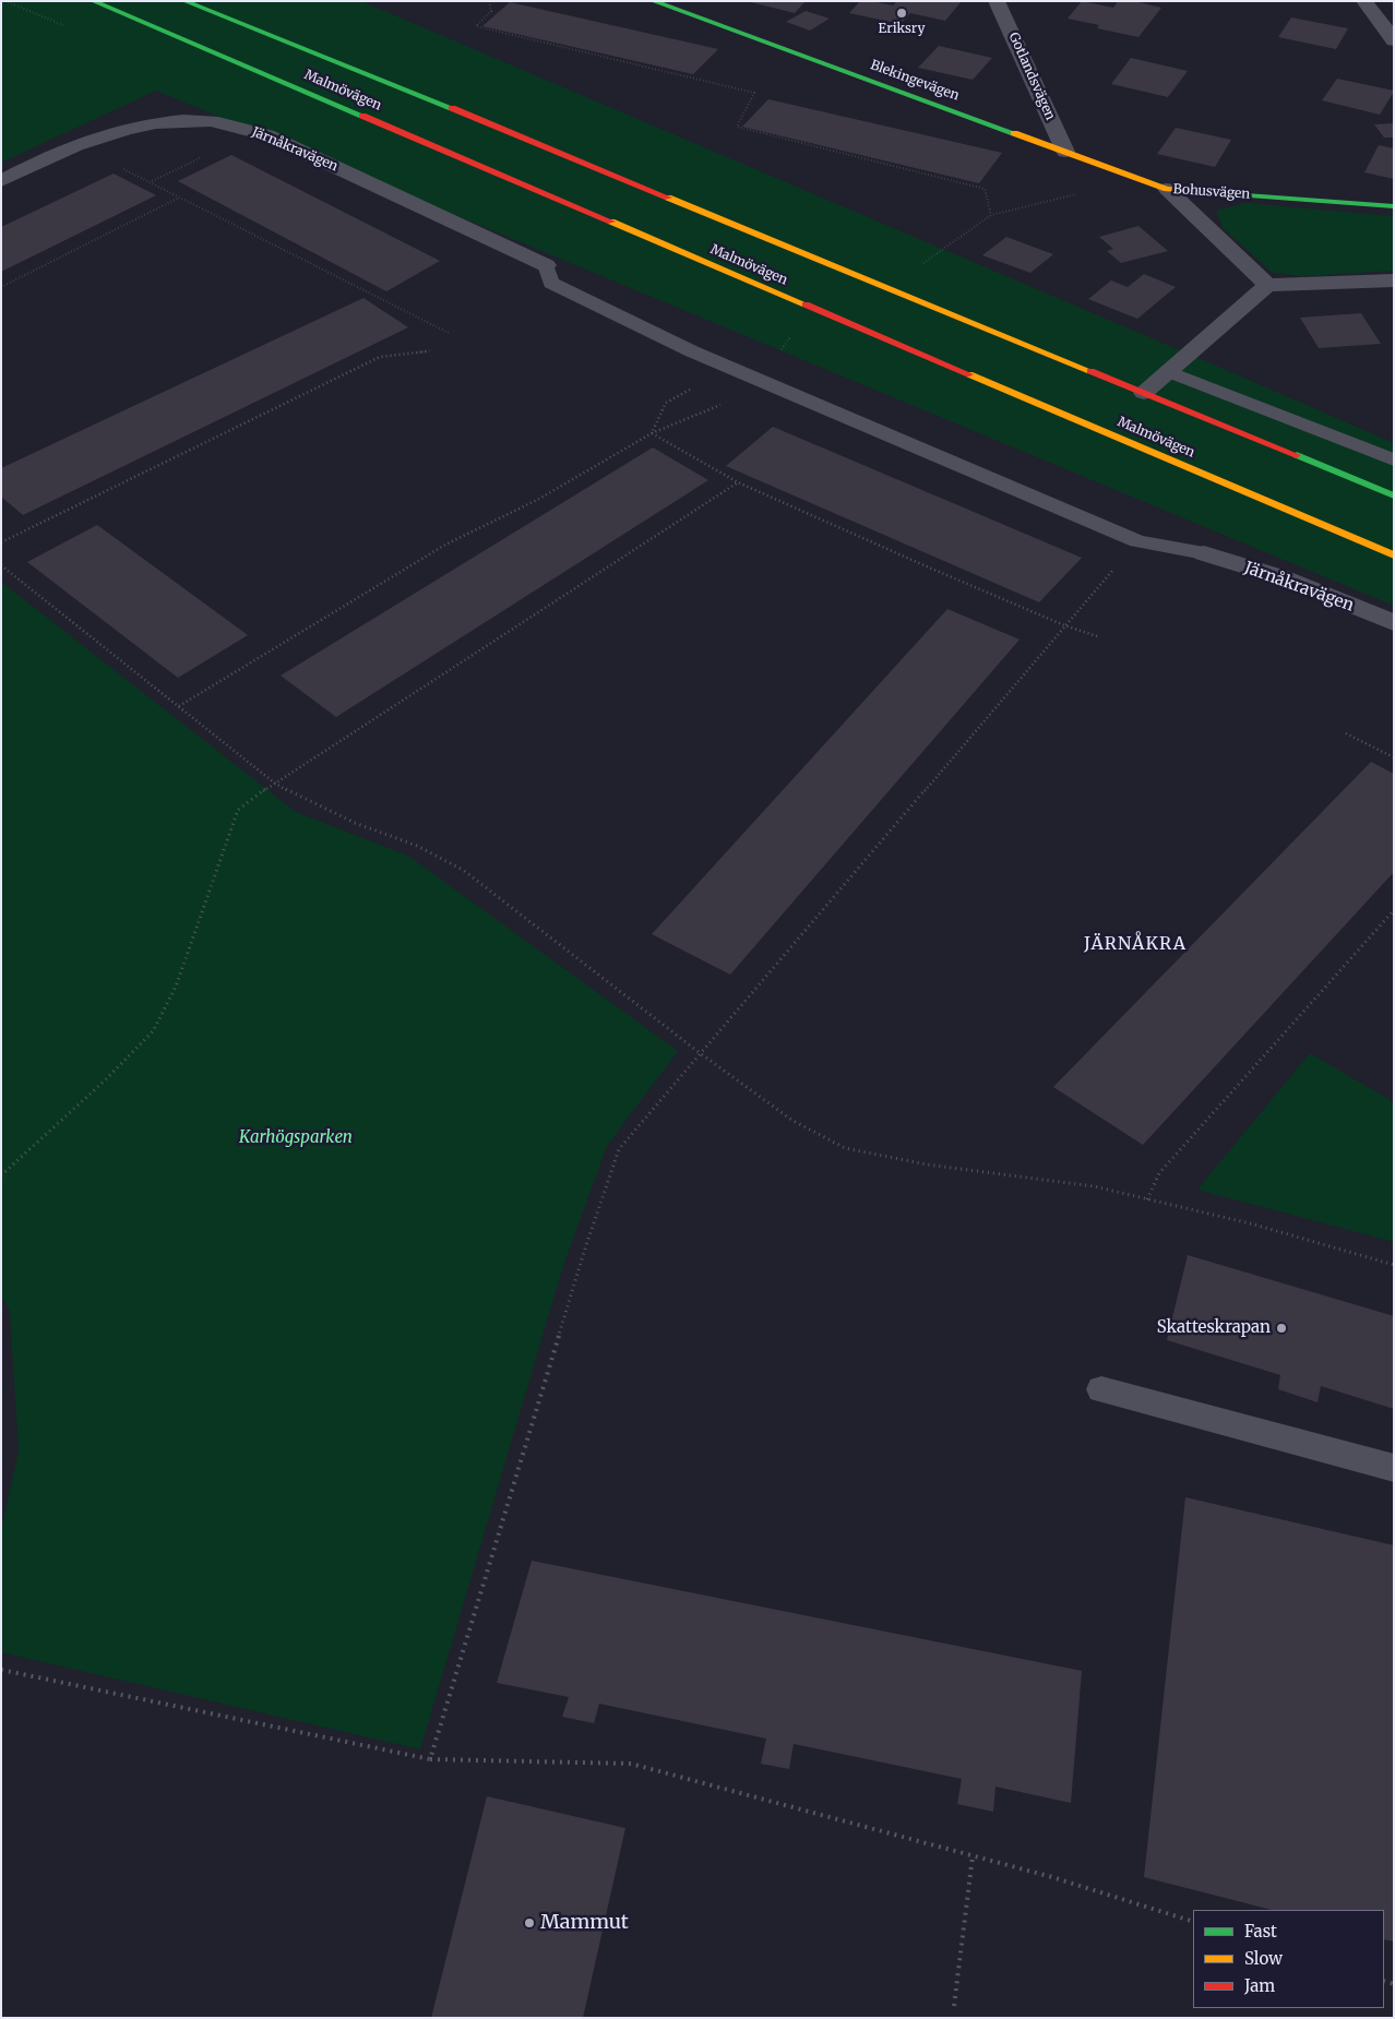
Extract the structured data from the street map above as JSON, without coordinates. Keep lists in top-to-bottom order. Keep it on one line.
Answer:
{"streets":{"main road":["Blekingevägen","Malmövägen","Bohusvägen"],"street":["Gotlandsvägen","Järnåkravägen"]},"crossings":[["Gotlandsvägen","Blekingevägen"],["Blekingevägen","Bohusvägen"]],"districts":["JÄRNÅKRA"],"parks":["Karhögsparken"],"places":["Eriksry","Skatteskrapan","Mammut"],"legend":["Fast","Slow","Jam"]}
